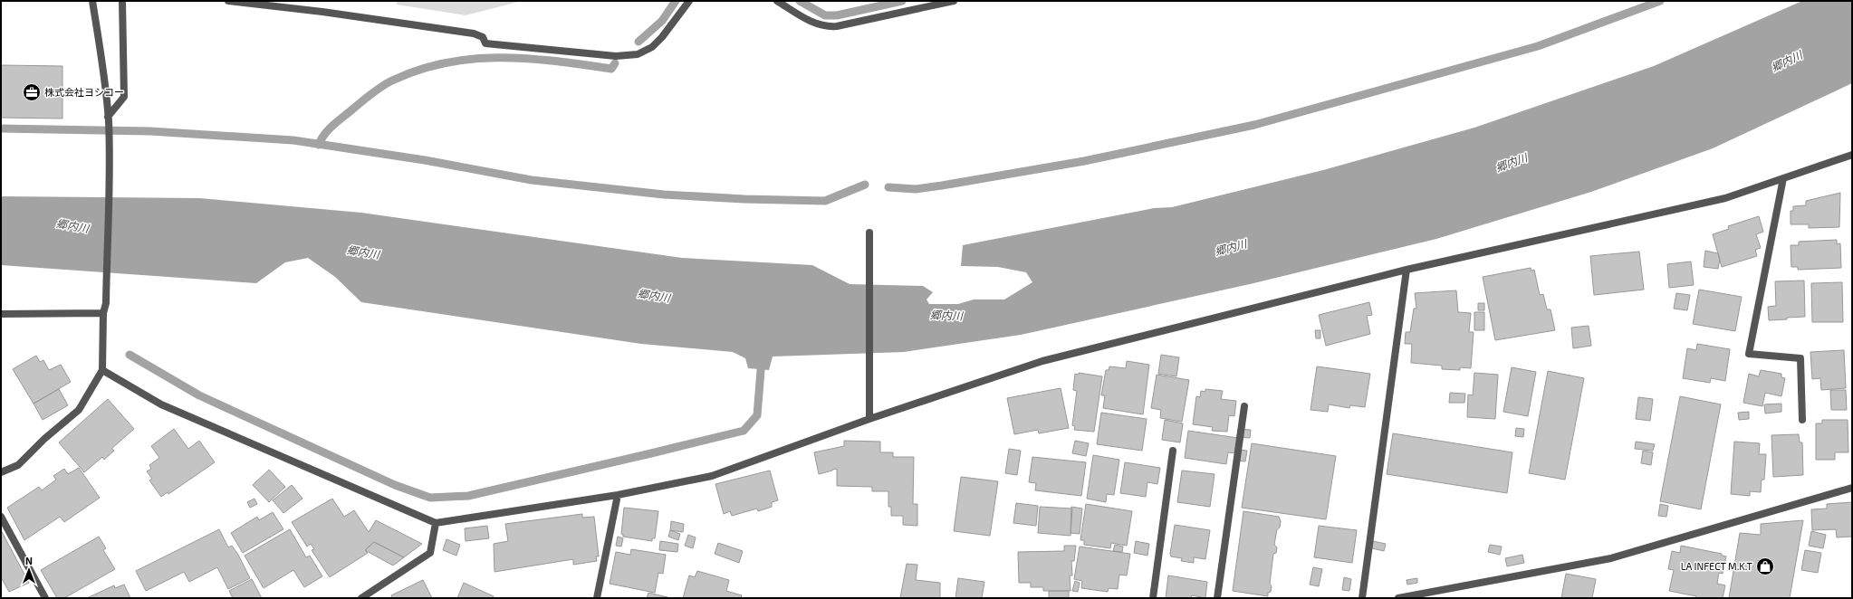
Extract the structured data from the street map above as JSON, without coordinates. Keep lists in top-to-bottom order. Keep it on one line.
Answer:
{"water":["郷内川"],"places":{"office":["株式会社ヨシコー"],"shop":["LA INFECT M.K.T"]},"north":"top"}
